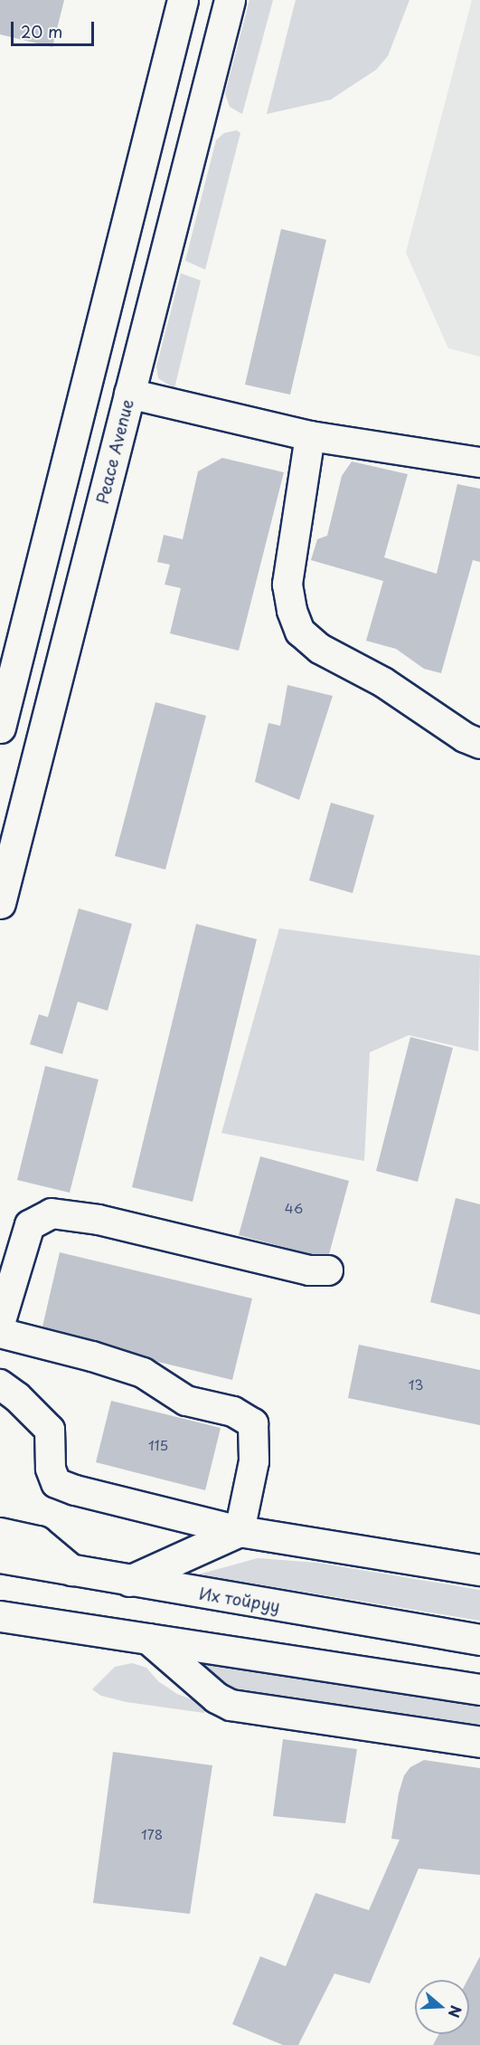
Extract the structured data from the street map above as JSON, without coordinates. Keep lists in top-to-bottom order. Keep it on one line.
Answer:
{"streets":{"main road":["Peace Avenue","Их тойруу"]},"house_numbers":["46","13","115","178"],"scale_bar":"20 m","north":"right"}
